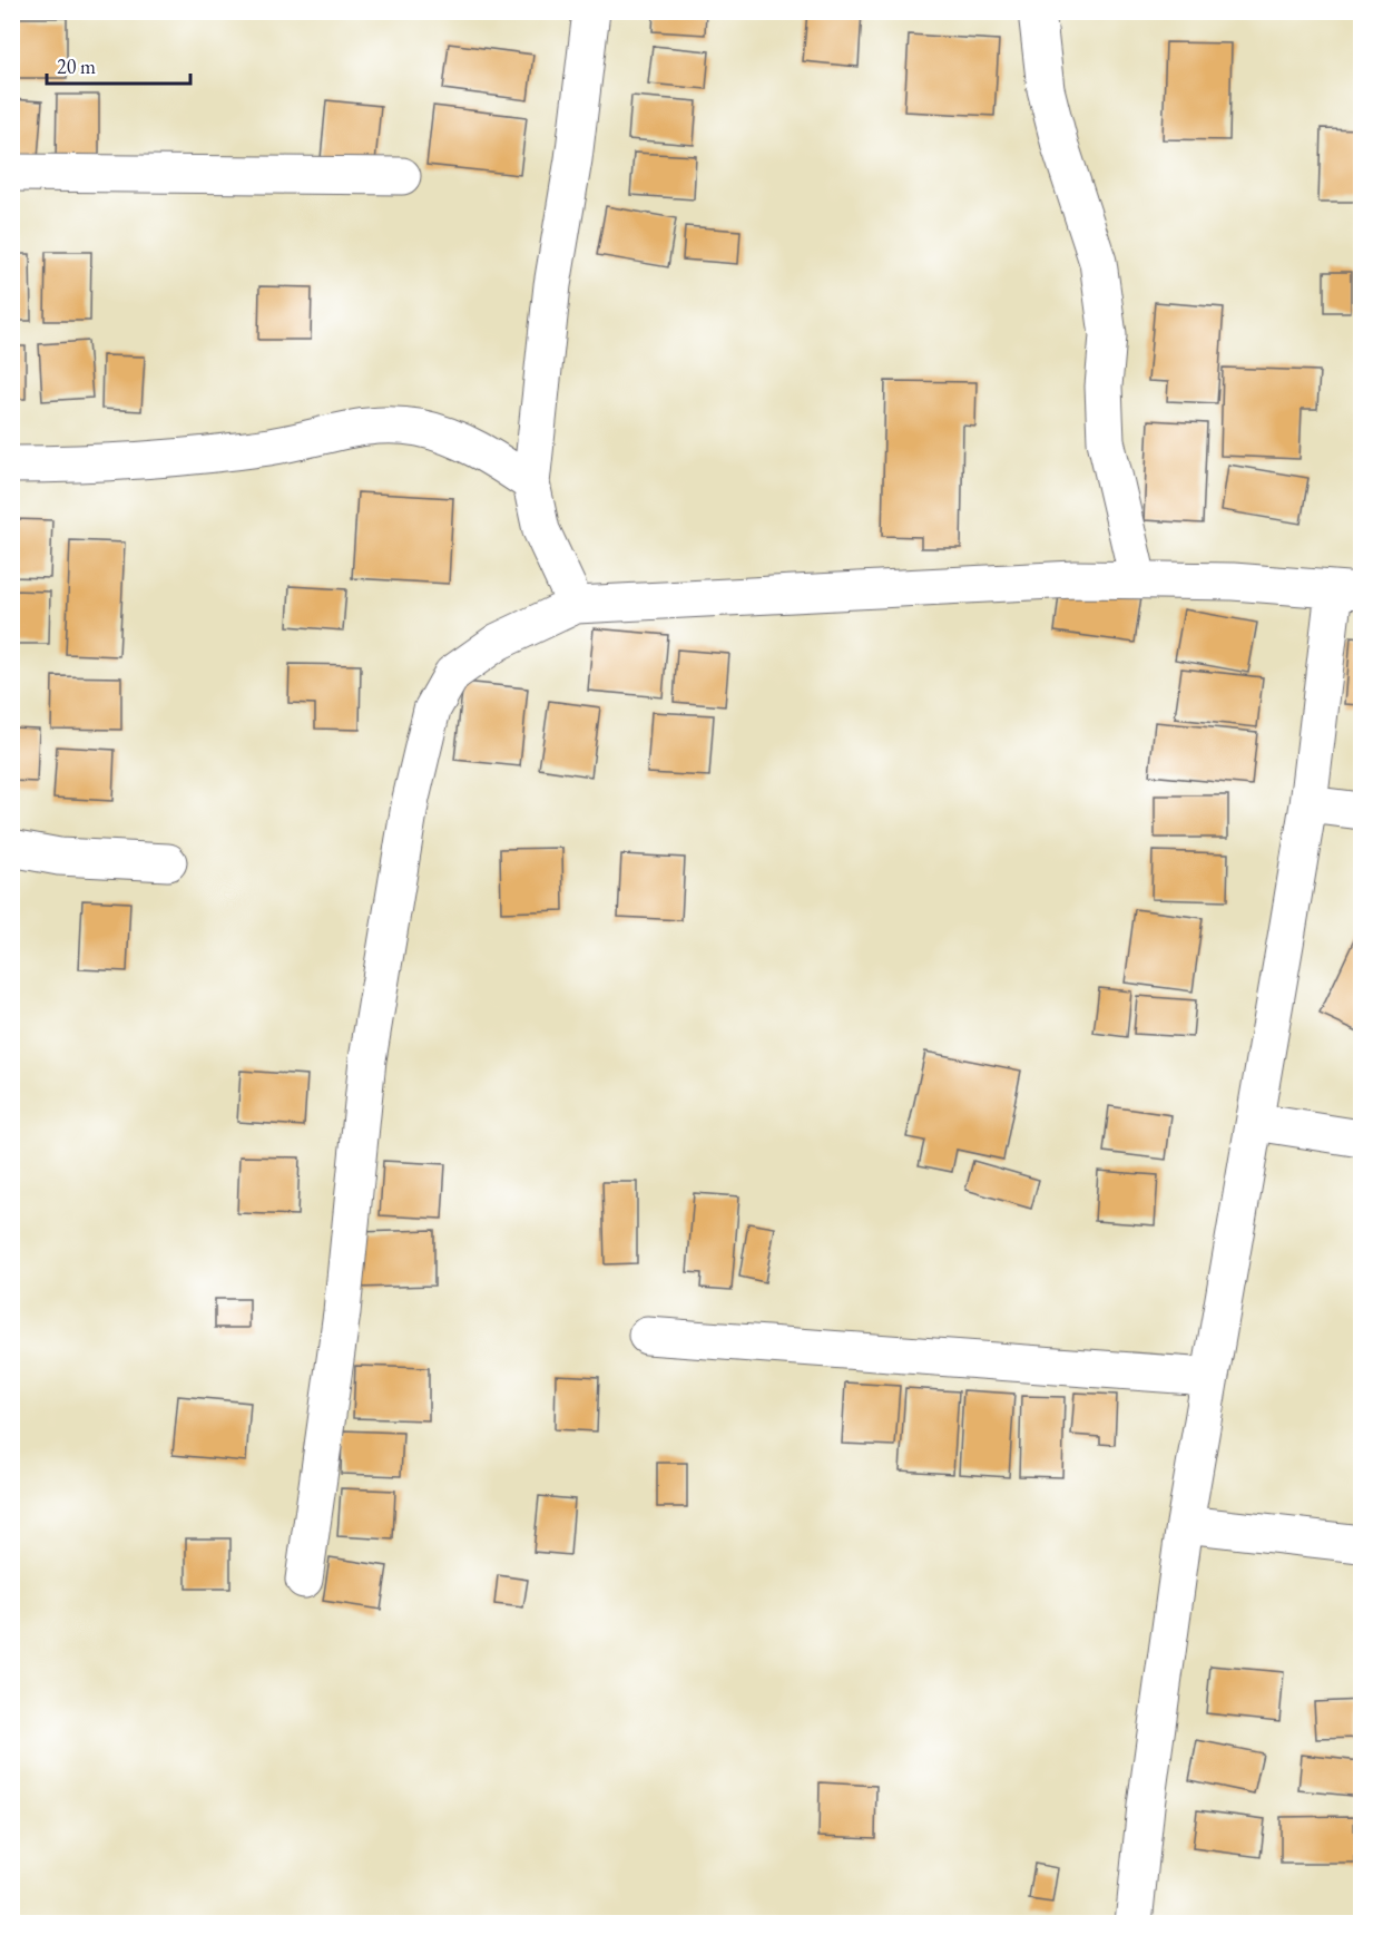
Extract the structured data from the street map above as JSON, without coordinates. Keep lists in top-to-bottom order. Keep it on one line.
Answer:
{"scale_bar":"20 m"}
